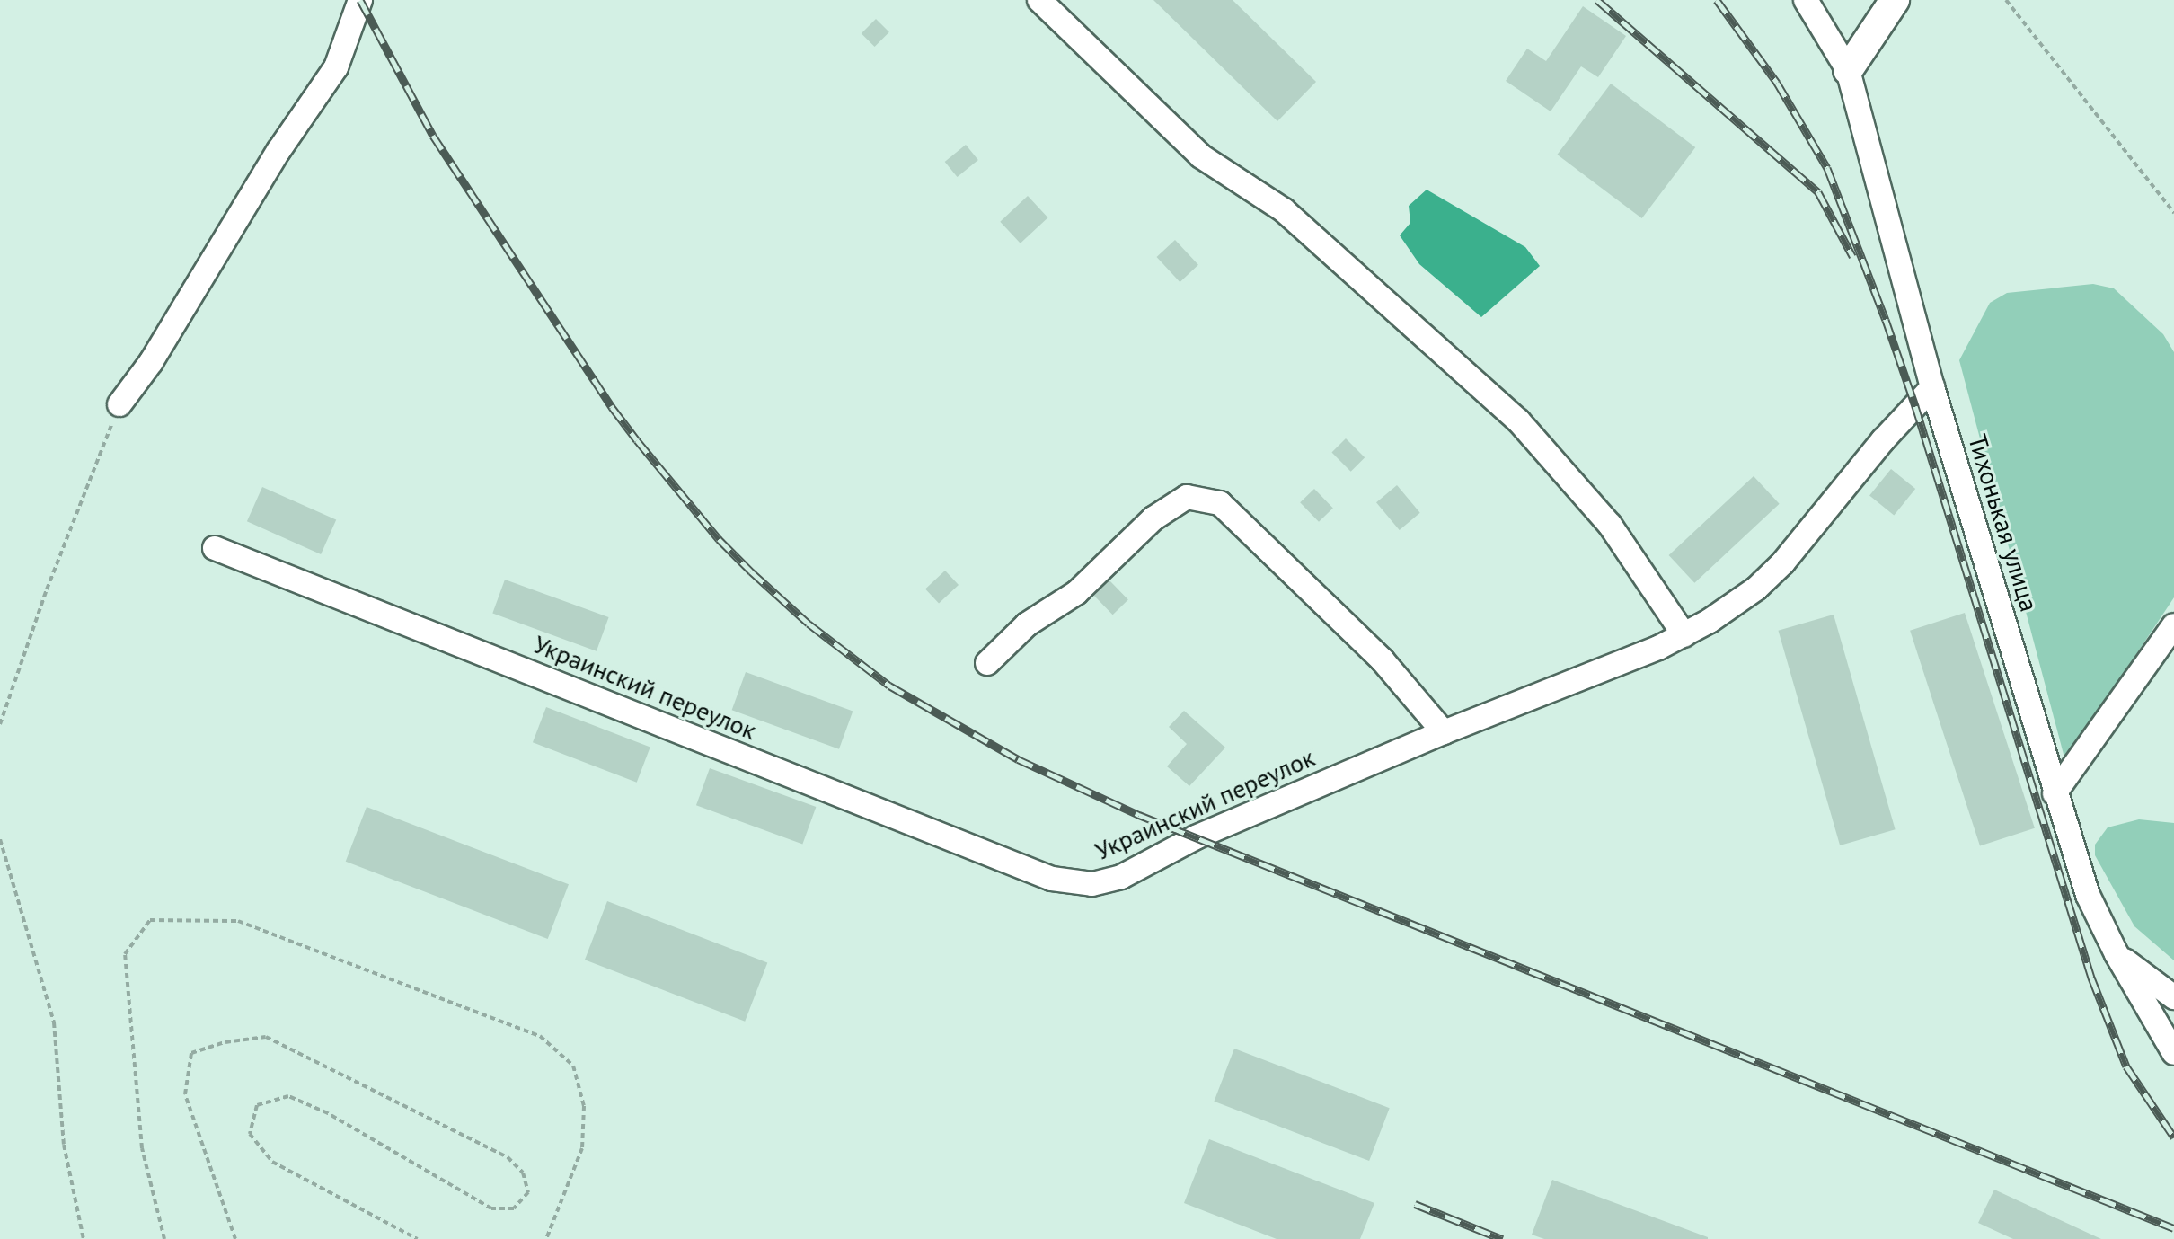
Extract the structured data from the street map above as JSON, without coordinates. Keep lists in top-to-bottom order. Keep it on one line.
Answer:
{"streets":{"street":["Тихонькая улица","Украинский переулок"]},"crossings":[["Тихонькая улица","Украинский переулок"]]}
